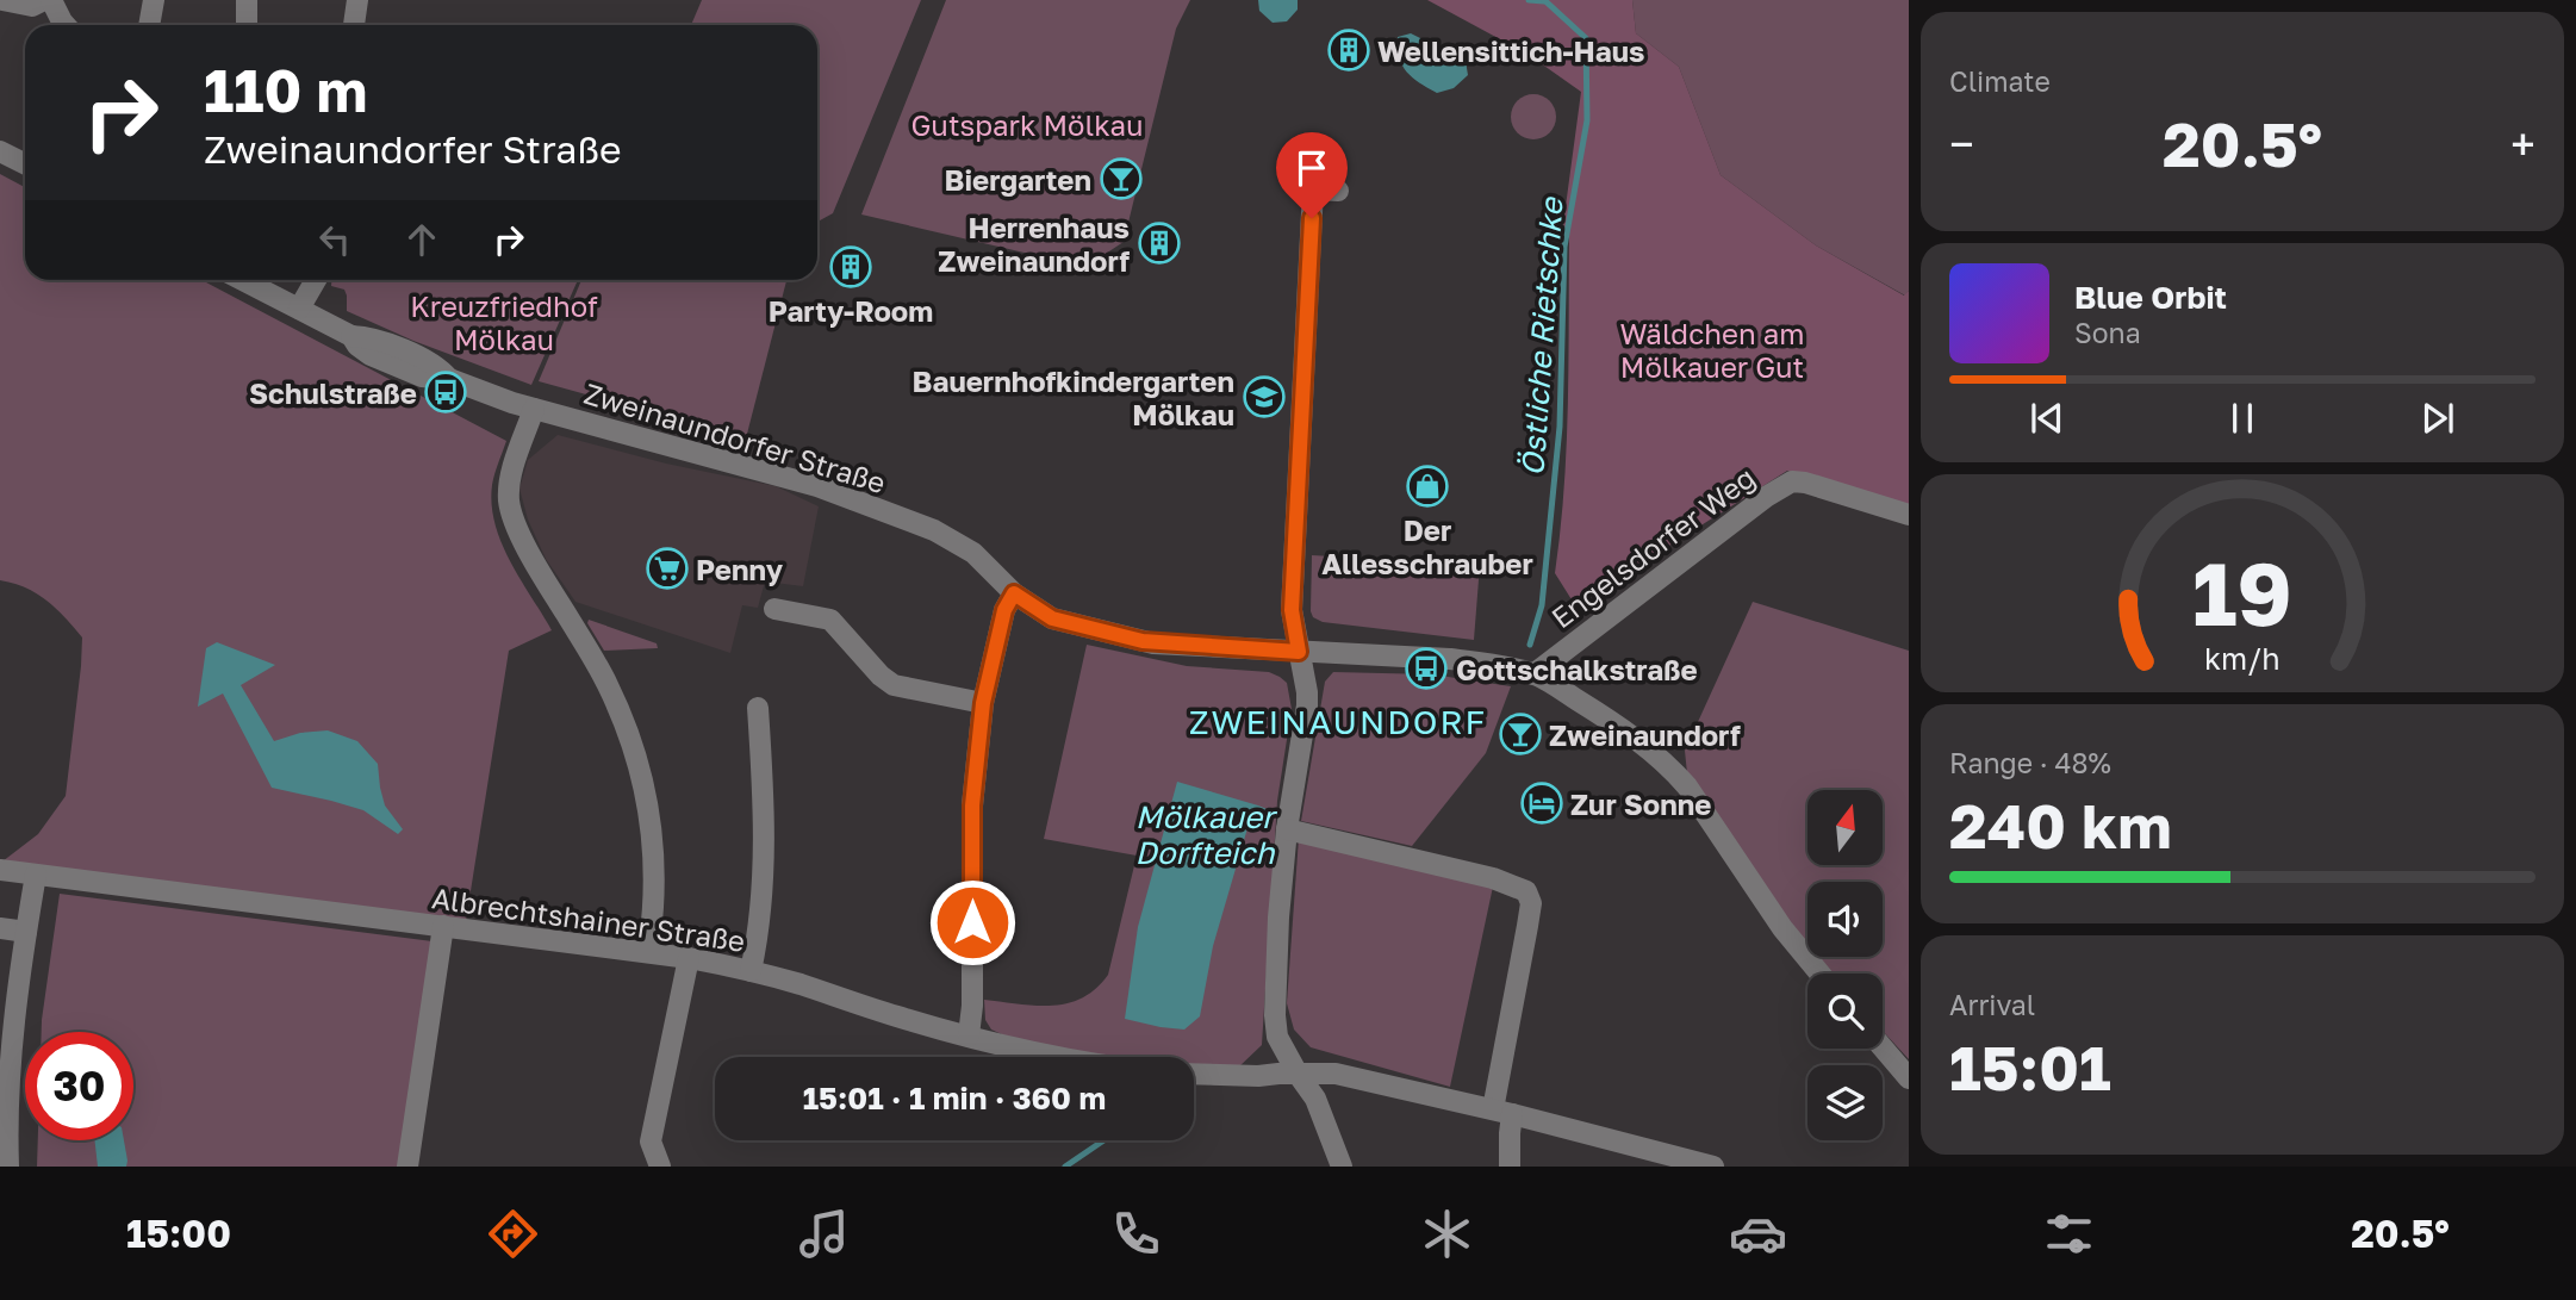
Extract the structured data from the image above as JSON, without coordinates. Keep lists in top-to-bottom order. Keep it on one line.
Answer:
{"streets":{"street":["Zweinaundorfer Straße","Engelsdorfer Weg","Albrechtshainer Straße"]},"crossings":[["Zweinaundorfer Straße","Engelsdorfer Weg"]],"districts":["ZWEINAUNDORF"],"water":["Östliche Rietschke","Mölkauer Dorfteich"],"parks":["Gutspark Mölkau","Kreuzfriedhof Mölkau","Wäldchen am Mölkauer Gut"],"places":{"building":["Wellensittich-Haus","Herrenhaus Zweinaundorf","Party-Room"],"bar":["Biergarten","Zweinaundorf"],"bus stop":["Schulstraße","Gottschalkstraße"],"school or university":["Bauernhofkindergarten Mölkau"],"shop":["Der Allesschrauber"],"supermarket":["Penny"],"hotel":["Zur Sonne"]},"north":"top","page":{"tile":["Climate",["Range · 48%","240 km"],["Arrival","15:01"]],"turn":["110 m","Zweinaundorfer Straße"],"heat":["−","20.5°","+"],"song":["Blue Orbit","Sona"],"limit":"30","trip":"15:01 · 1 min · 360 m","tabs":["15:00","20.5°"],"gauge":["19","km/h"]}}
